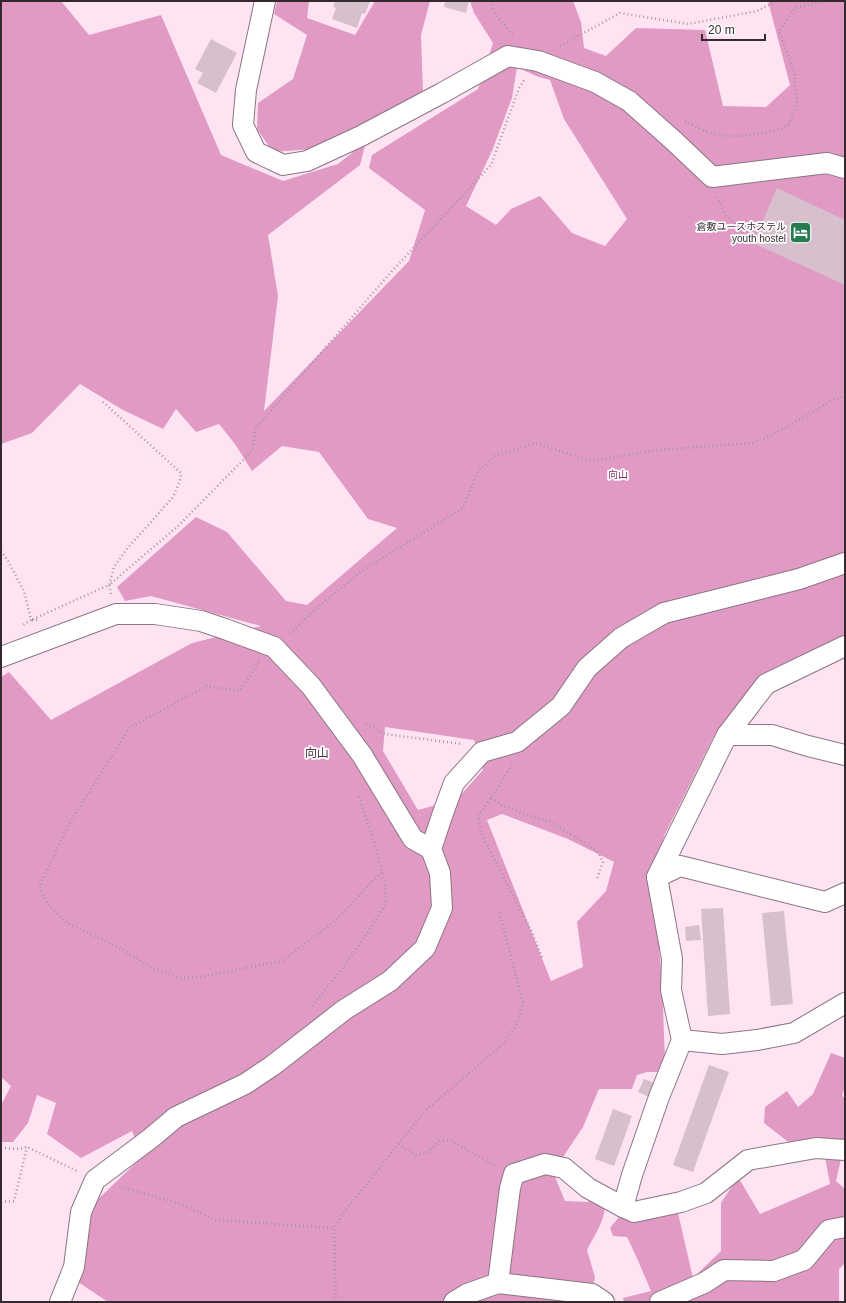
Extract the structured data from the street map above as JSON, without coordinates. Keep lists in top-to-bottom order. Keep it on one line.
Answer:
{"districts":["向山"],"parks":["向山"],"places":{"hotel":["倉敷ユースホステル youth hostel"]},"scale_bar":"20 m"}
